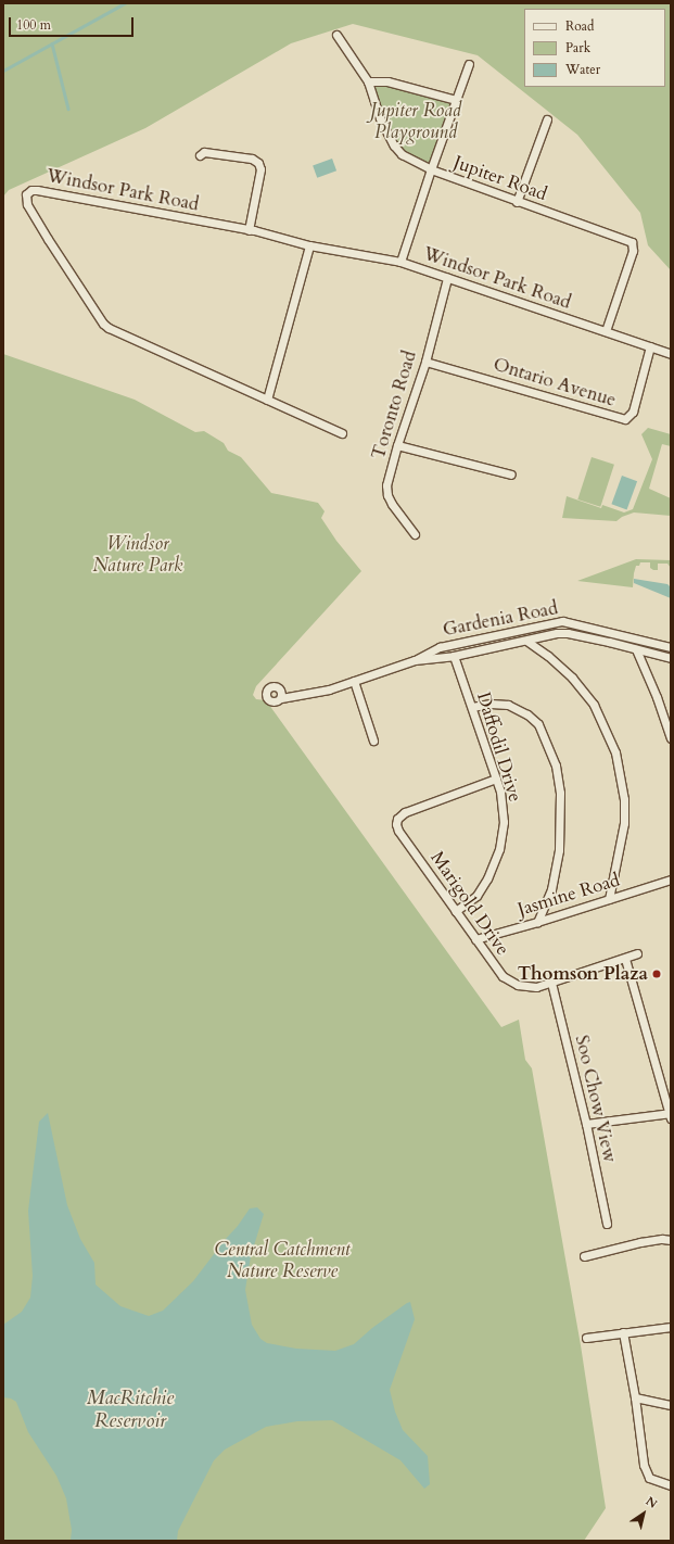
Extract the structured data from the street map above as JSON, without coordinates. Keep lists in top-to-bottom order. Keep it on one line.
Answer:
{"streets":{"street":["Jupiter Road","Windsor Park Road","Ontario Avenue","Toronto Road","Gardenia Road","Daffodil Drive","Jasmine Road","Marigold Drive","Soo Chow View"]},"crossings":[["Jupiter Road","Windsor Park Road"],["Windsor Park Road","Ontario Avenue"],["Windsor Park Road","Toronto Road"],["Ontario Avenue","Toronto Road"],["Gardenia Road","Daffodil Drive"],["Daffodil Drive","Marigold Drive"],["Jasmine Road","Marigold Drive"],["Marigold Drive","Soo Chow View"]],"water":["MacRitchie Reservoir"],"parks":["Jupiter Road Playground","Windsor Nature Park","Central Catchment Nature Reserve"],"places":["Thomson Plaza"],"legend":["Road","Park","Water"],"scale_bar":"100 m","north":"top right"}
